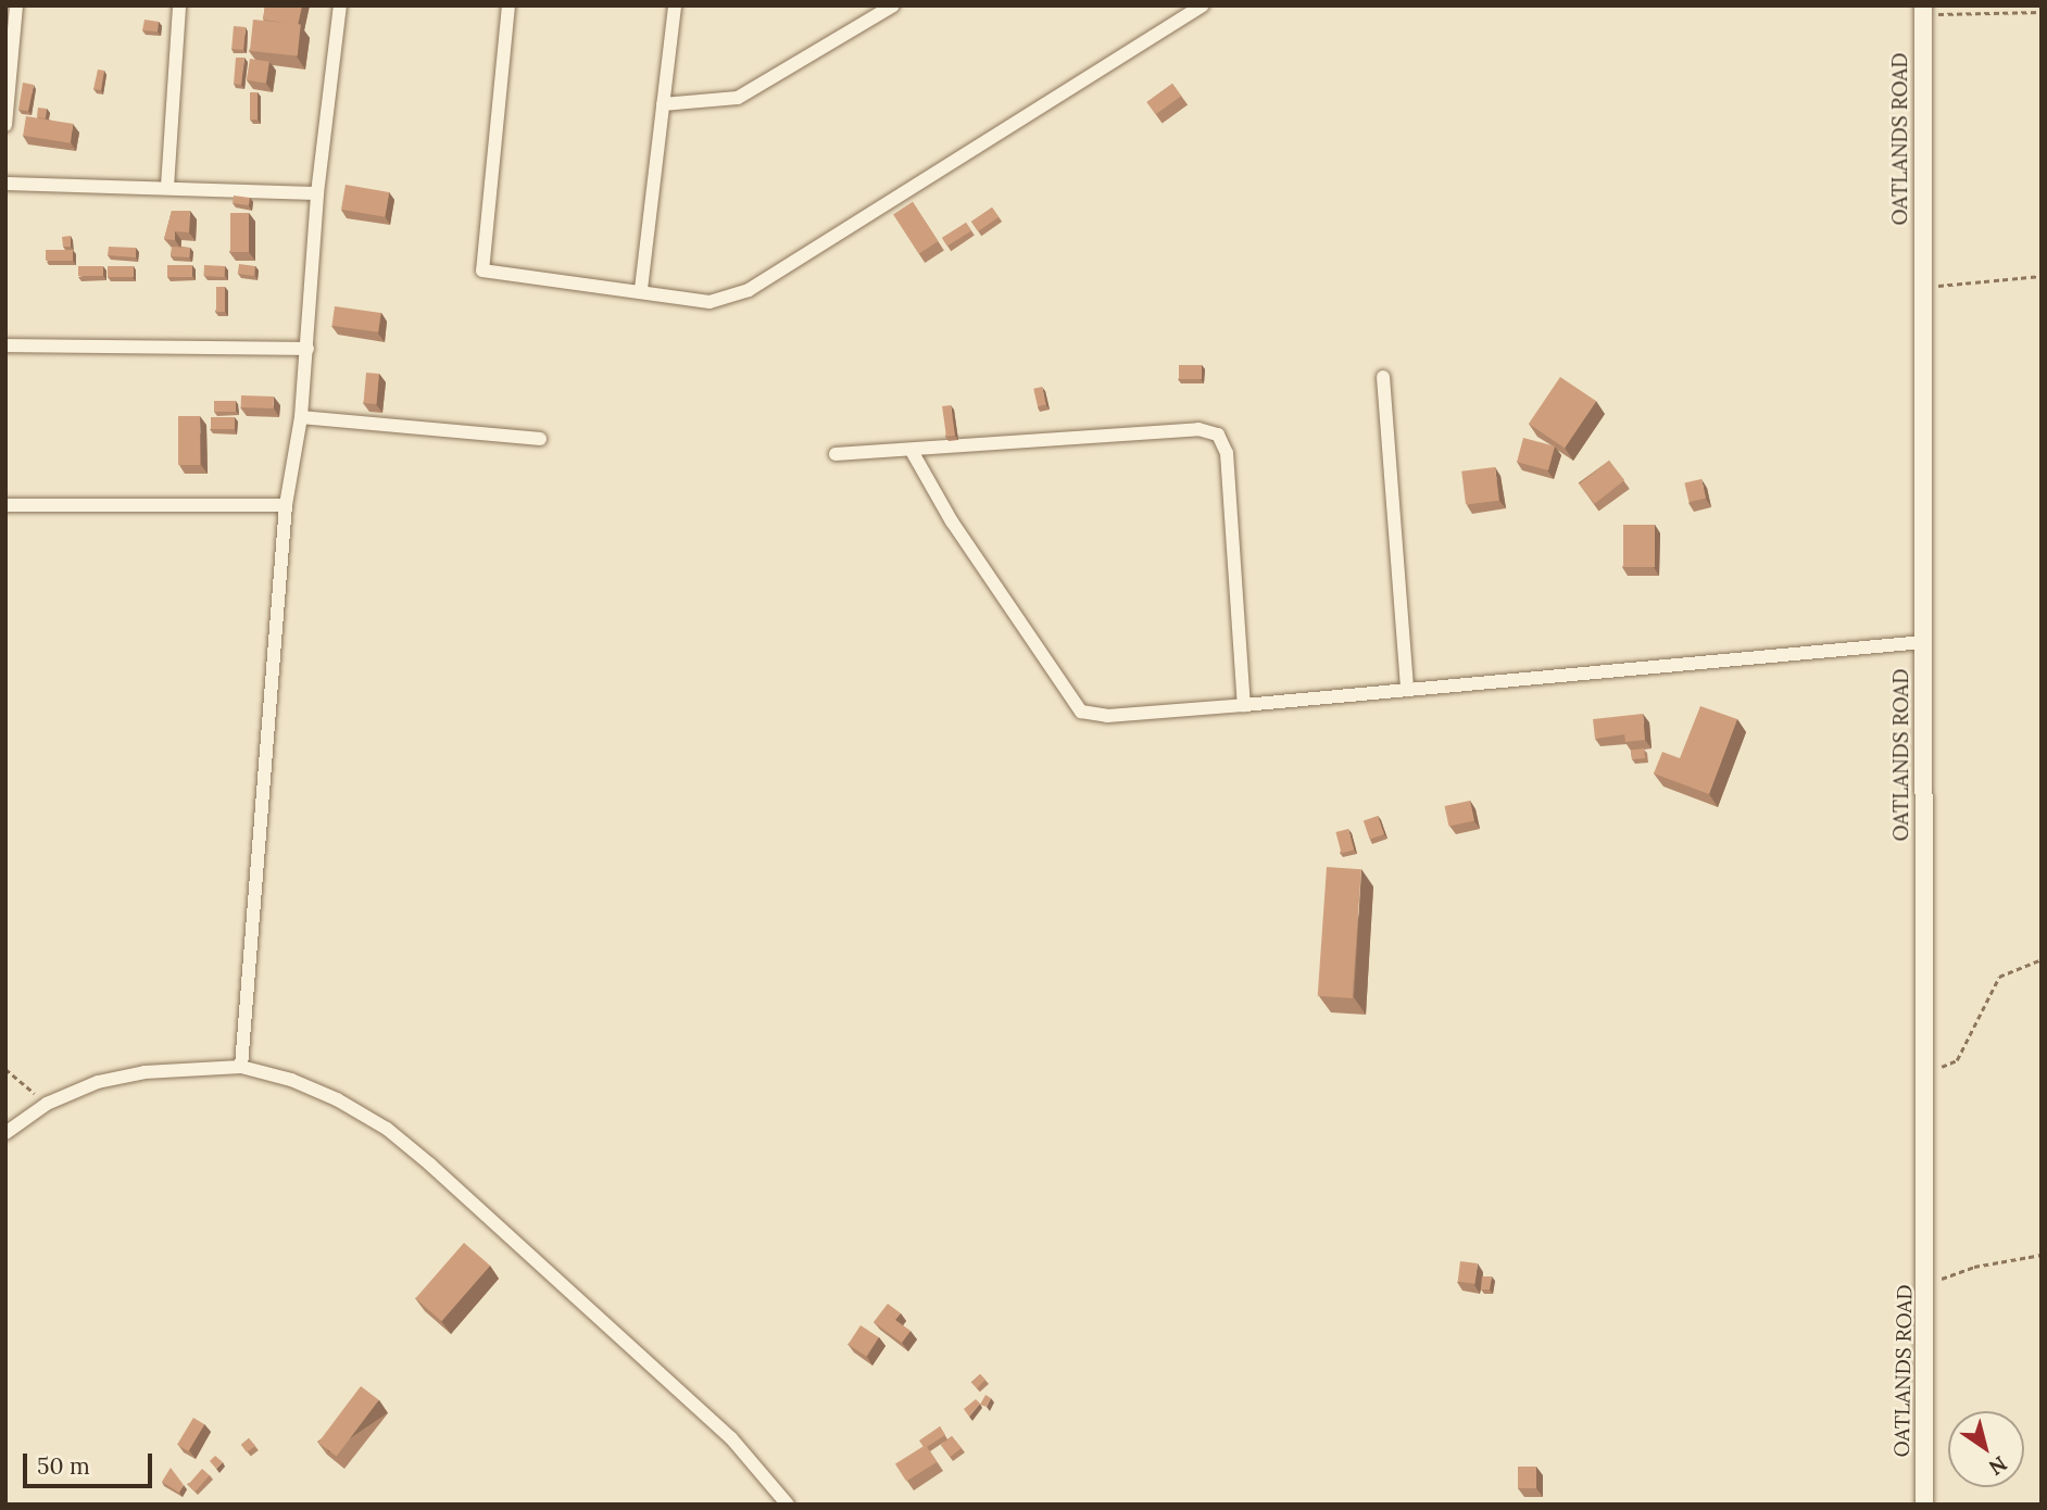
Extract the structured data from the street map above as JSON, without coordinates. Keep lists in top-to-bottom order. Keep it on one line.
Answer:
{"streets":{"street":["OATLANDS ROAD"]},"scale_bar":"50 m","north":"bottom right"}
